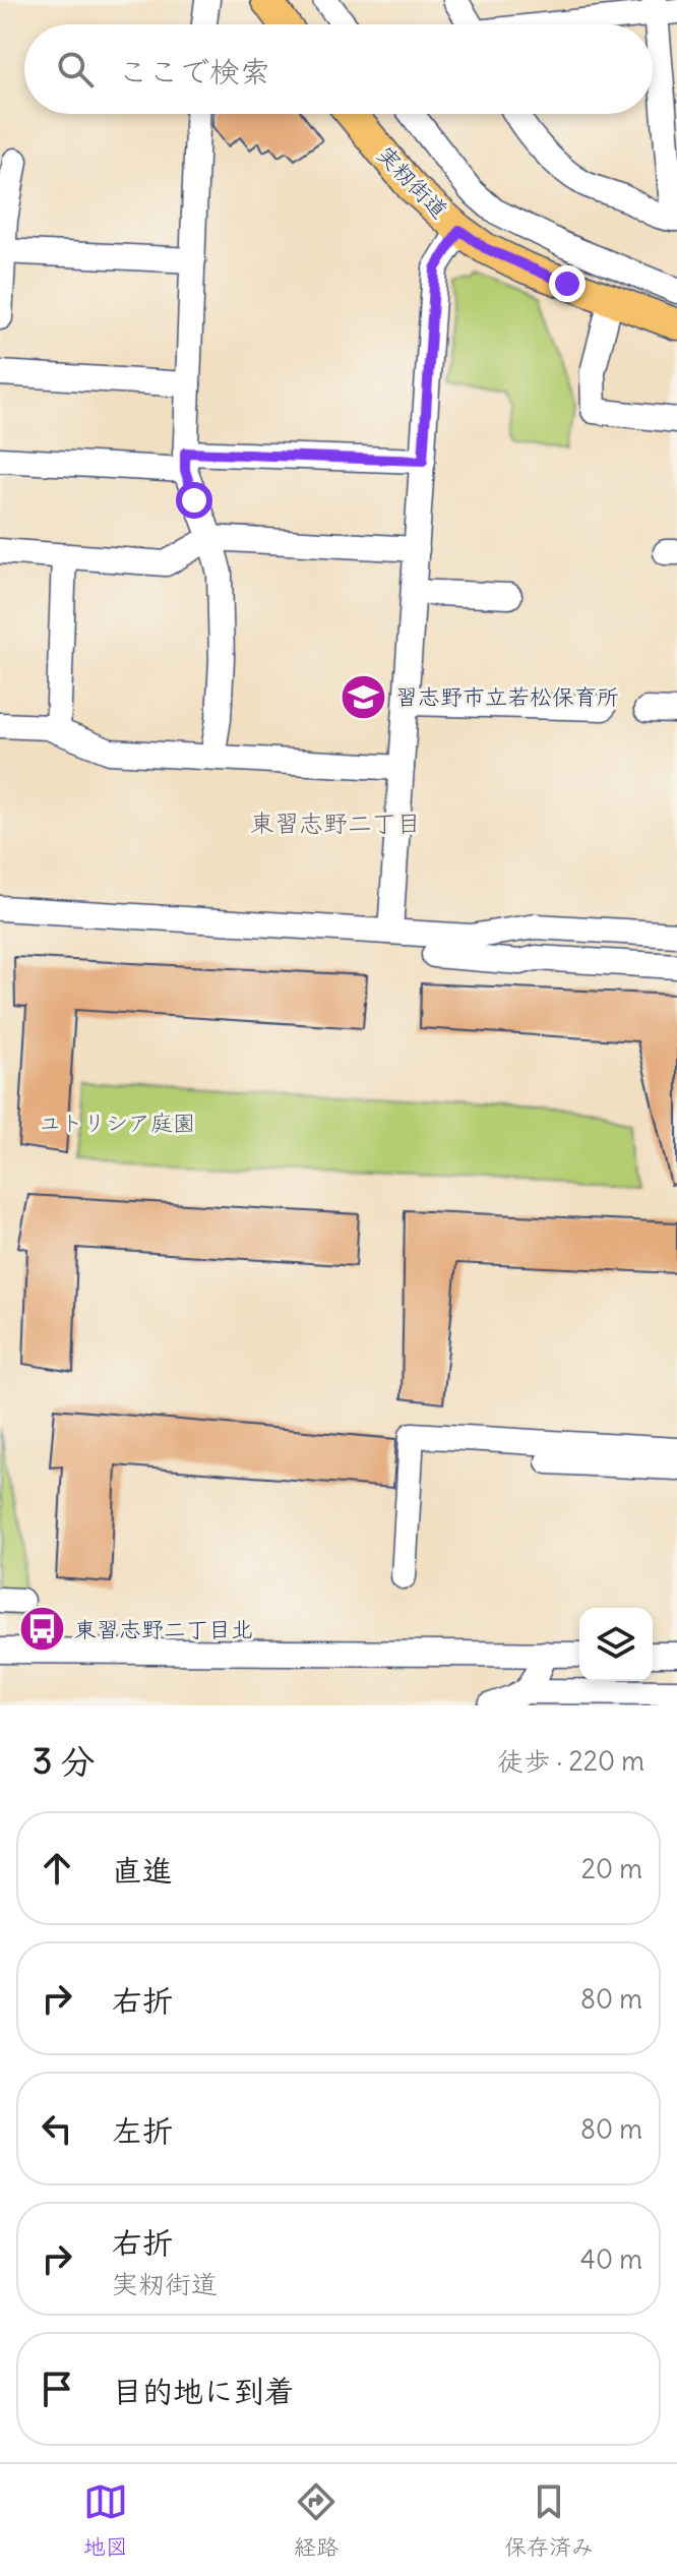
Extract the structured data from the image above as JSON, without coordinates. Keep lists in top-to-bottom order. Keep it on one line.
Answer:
{"streets":{"main road":["実籾街道"]},"districts":["東習志野二丁目"],"parks":["ユトリシア庭園"],"places":{"school or university":["習志野市立若松保育所"],"bus stop":["東習志野二丁目北"]},"page":{"search":"ここで検索","heading":["3 分","徒歩 · 220 m"],"list":[["直進","20 m"],["右折","80 m"],["左折","80 m"],["右折","実籾街道","40 m"],"目的地に到着"],"nav":["地図","経路","保存済み"]}}
